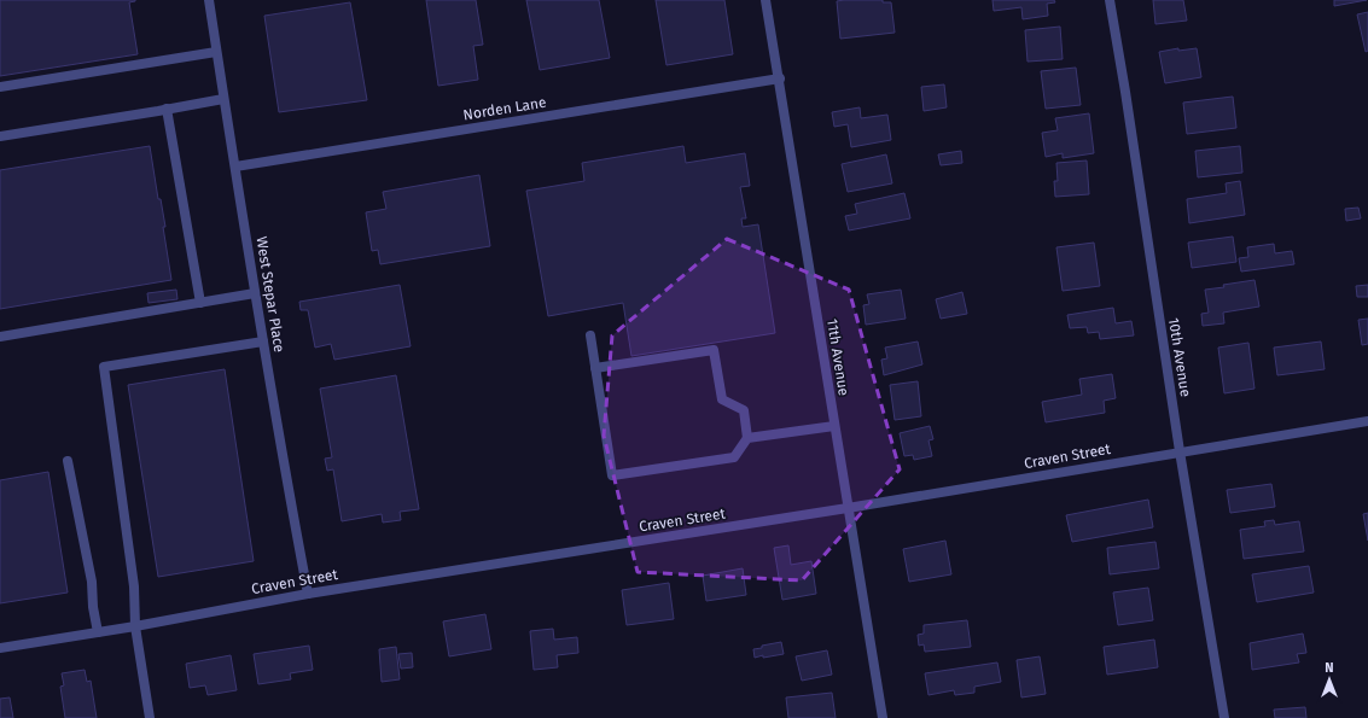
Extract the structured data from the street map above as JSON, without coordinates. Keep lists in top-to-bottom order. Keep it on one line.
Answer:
{"streets":{"street":["Norden Lane","West Stepar Place","11th Avenue","10th Avenue","Craven Street"]},"crossings":[["Norden Lane","West Stepar Place"],["Norden Lane","11th Avenue"],["West Stepar Place","Craven Street"],["11th Avenue","Craven Street"],["10th Avenue","Craven Street"]],"north":"top"}
